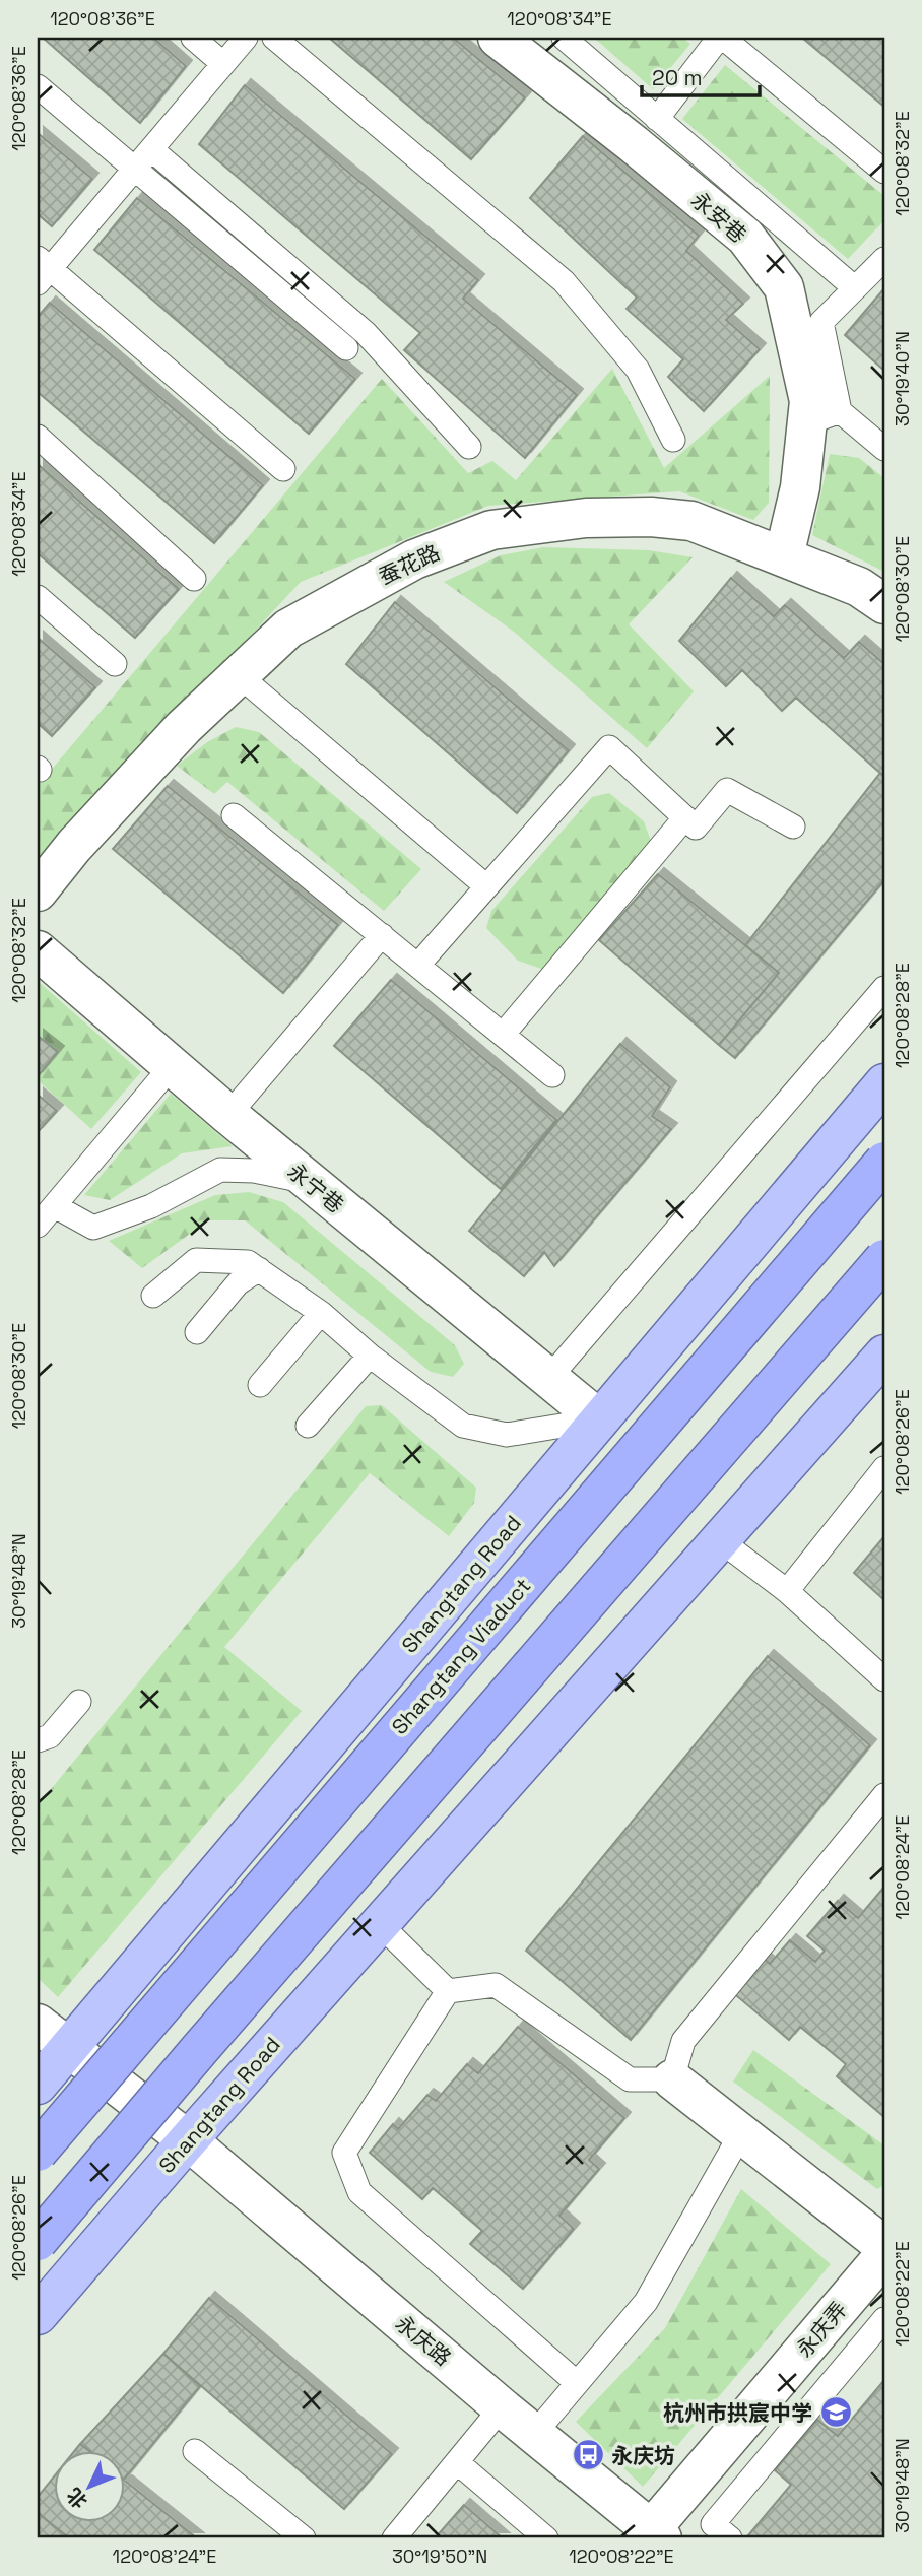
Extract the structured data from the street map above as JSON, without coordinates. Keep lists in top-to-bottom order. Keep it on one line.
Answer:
{"streets":{"highway":["Shangtang Viaduct"],"main road":["Shangtang Road"],"street":["永安巷","蚕花路","永宁巷","永庆弄","永庆路"]},"crossings":[["永安巷","蚕花路"],["永宁巷","Shangtang Road"],["Shangtang Road","永庆路"],["永庆弄","永庆路"]],"places":{"school or university":["杭州市拱宸中学"],"bus stop":["永庆坊"]},"scale_bar":"20 m","north":"bottom left","coordinates":["120°08'36\"E","120°08'34\"E","120°08'32\"E","30°19'40\"N","120°08'30\"E","120°08'28\"E","120°08'26\"E","30°19'48\"N","120°08'24\"E","120°08'22\"E","30°19'50\"N"]}
